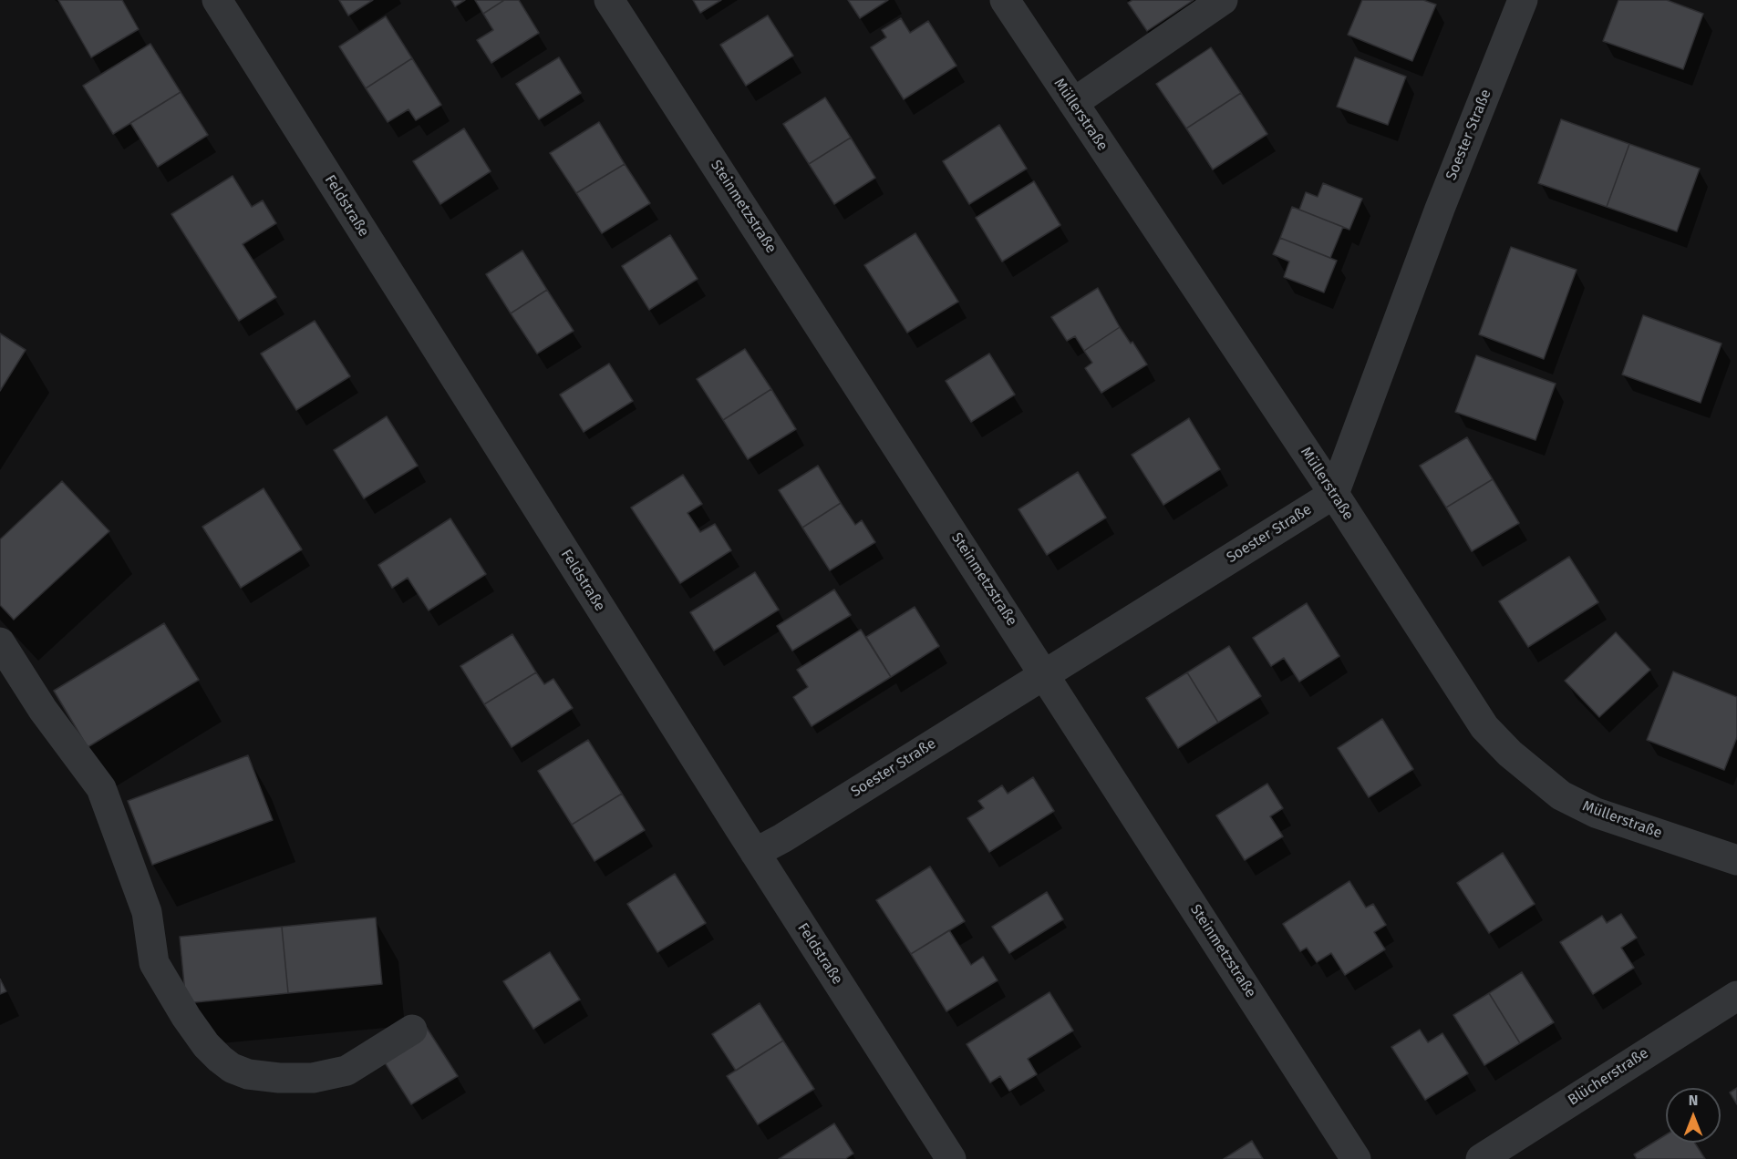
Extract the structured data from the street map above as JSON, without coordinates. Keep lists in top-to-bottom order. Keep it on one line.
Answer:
{"streets":{"street":["Müllerstraße","Soester Straße","Feldstraße","Steinmetzstraße","Blücherstraße"]},"crossings":[["Müllerstraße","Soester Straße"],["Soester Straße","Feldstraße"],["Soester Straße","Steinmetzstraße"]],"north":"top"}
